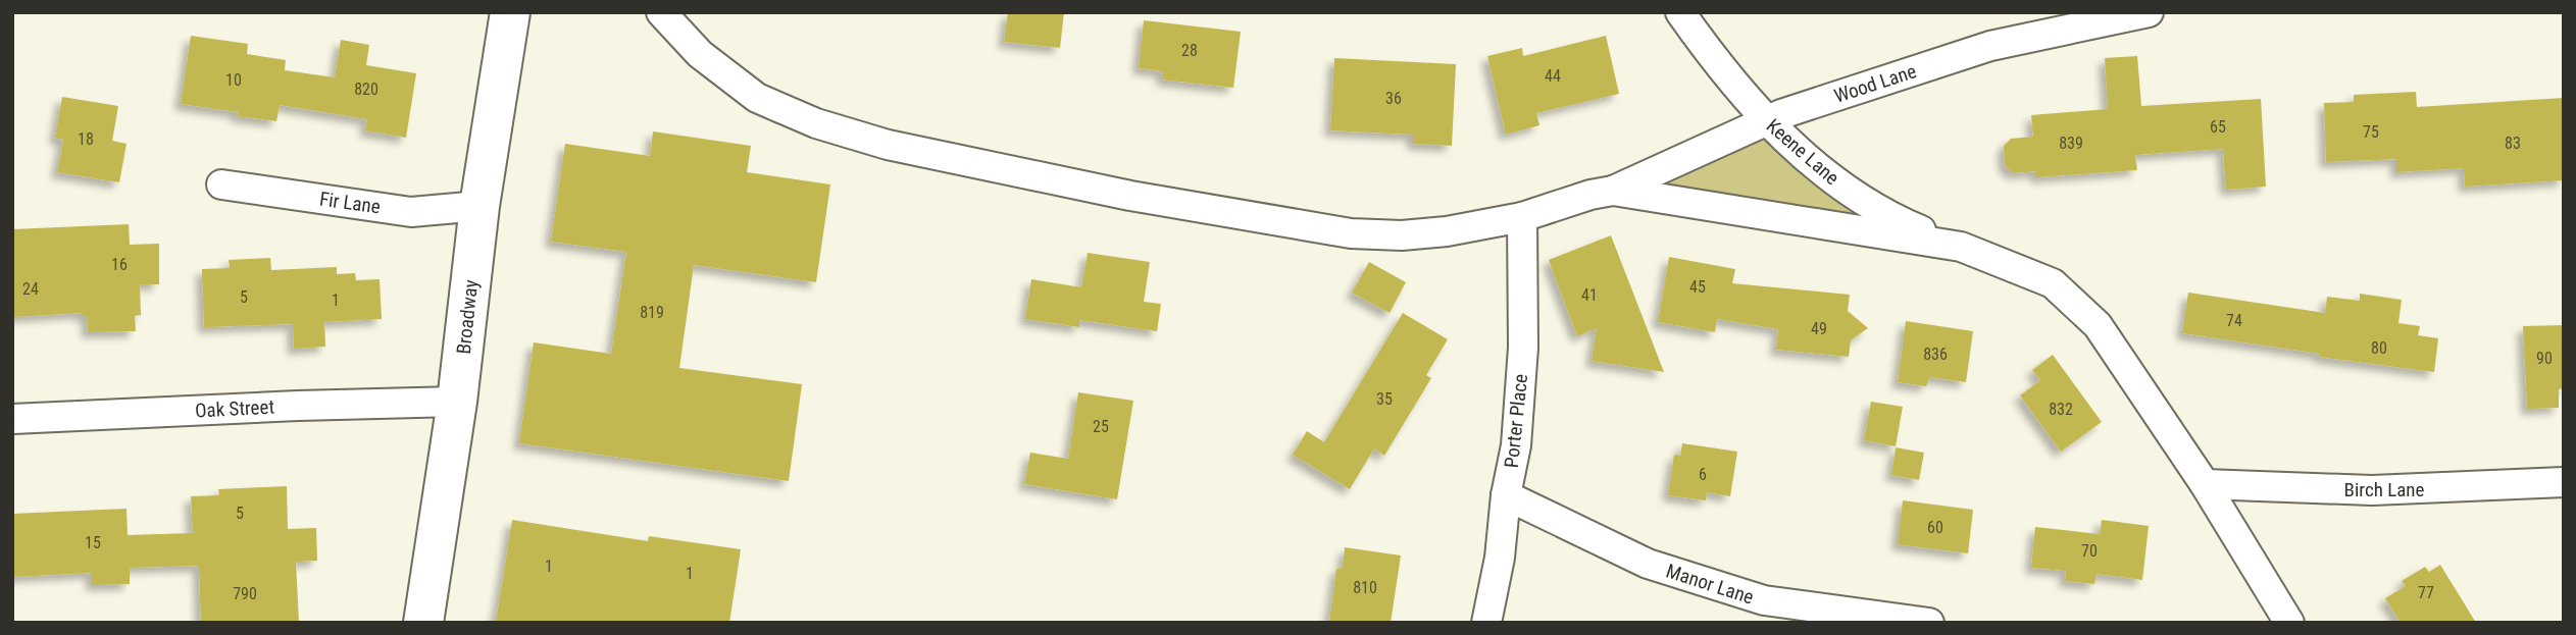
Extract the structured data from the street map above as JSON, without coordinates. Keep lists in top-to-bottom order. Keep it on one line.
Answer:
{"streets":{"main road":["Broadway"],"street":["Wood Lane","Keene Lane","Fir Lane","Oak Street","Porter Place","Birch Lane","Manor Lane"]},"crossings":[["Wood Lane","Keene Lane"],["Fir Lane","Broadway"],["Broadway","Oak Street"],["Porter Place","Manor Lane"]],"house_numbers":["28","44","10","820","36","65","75","18","839","83","16","45","24","41","5","1","819","74","49","80","836","90","35","832","25","6","5","60","15","70","1","1","810","77","790"]}
